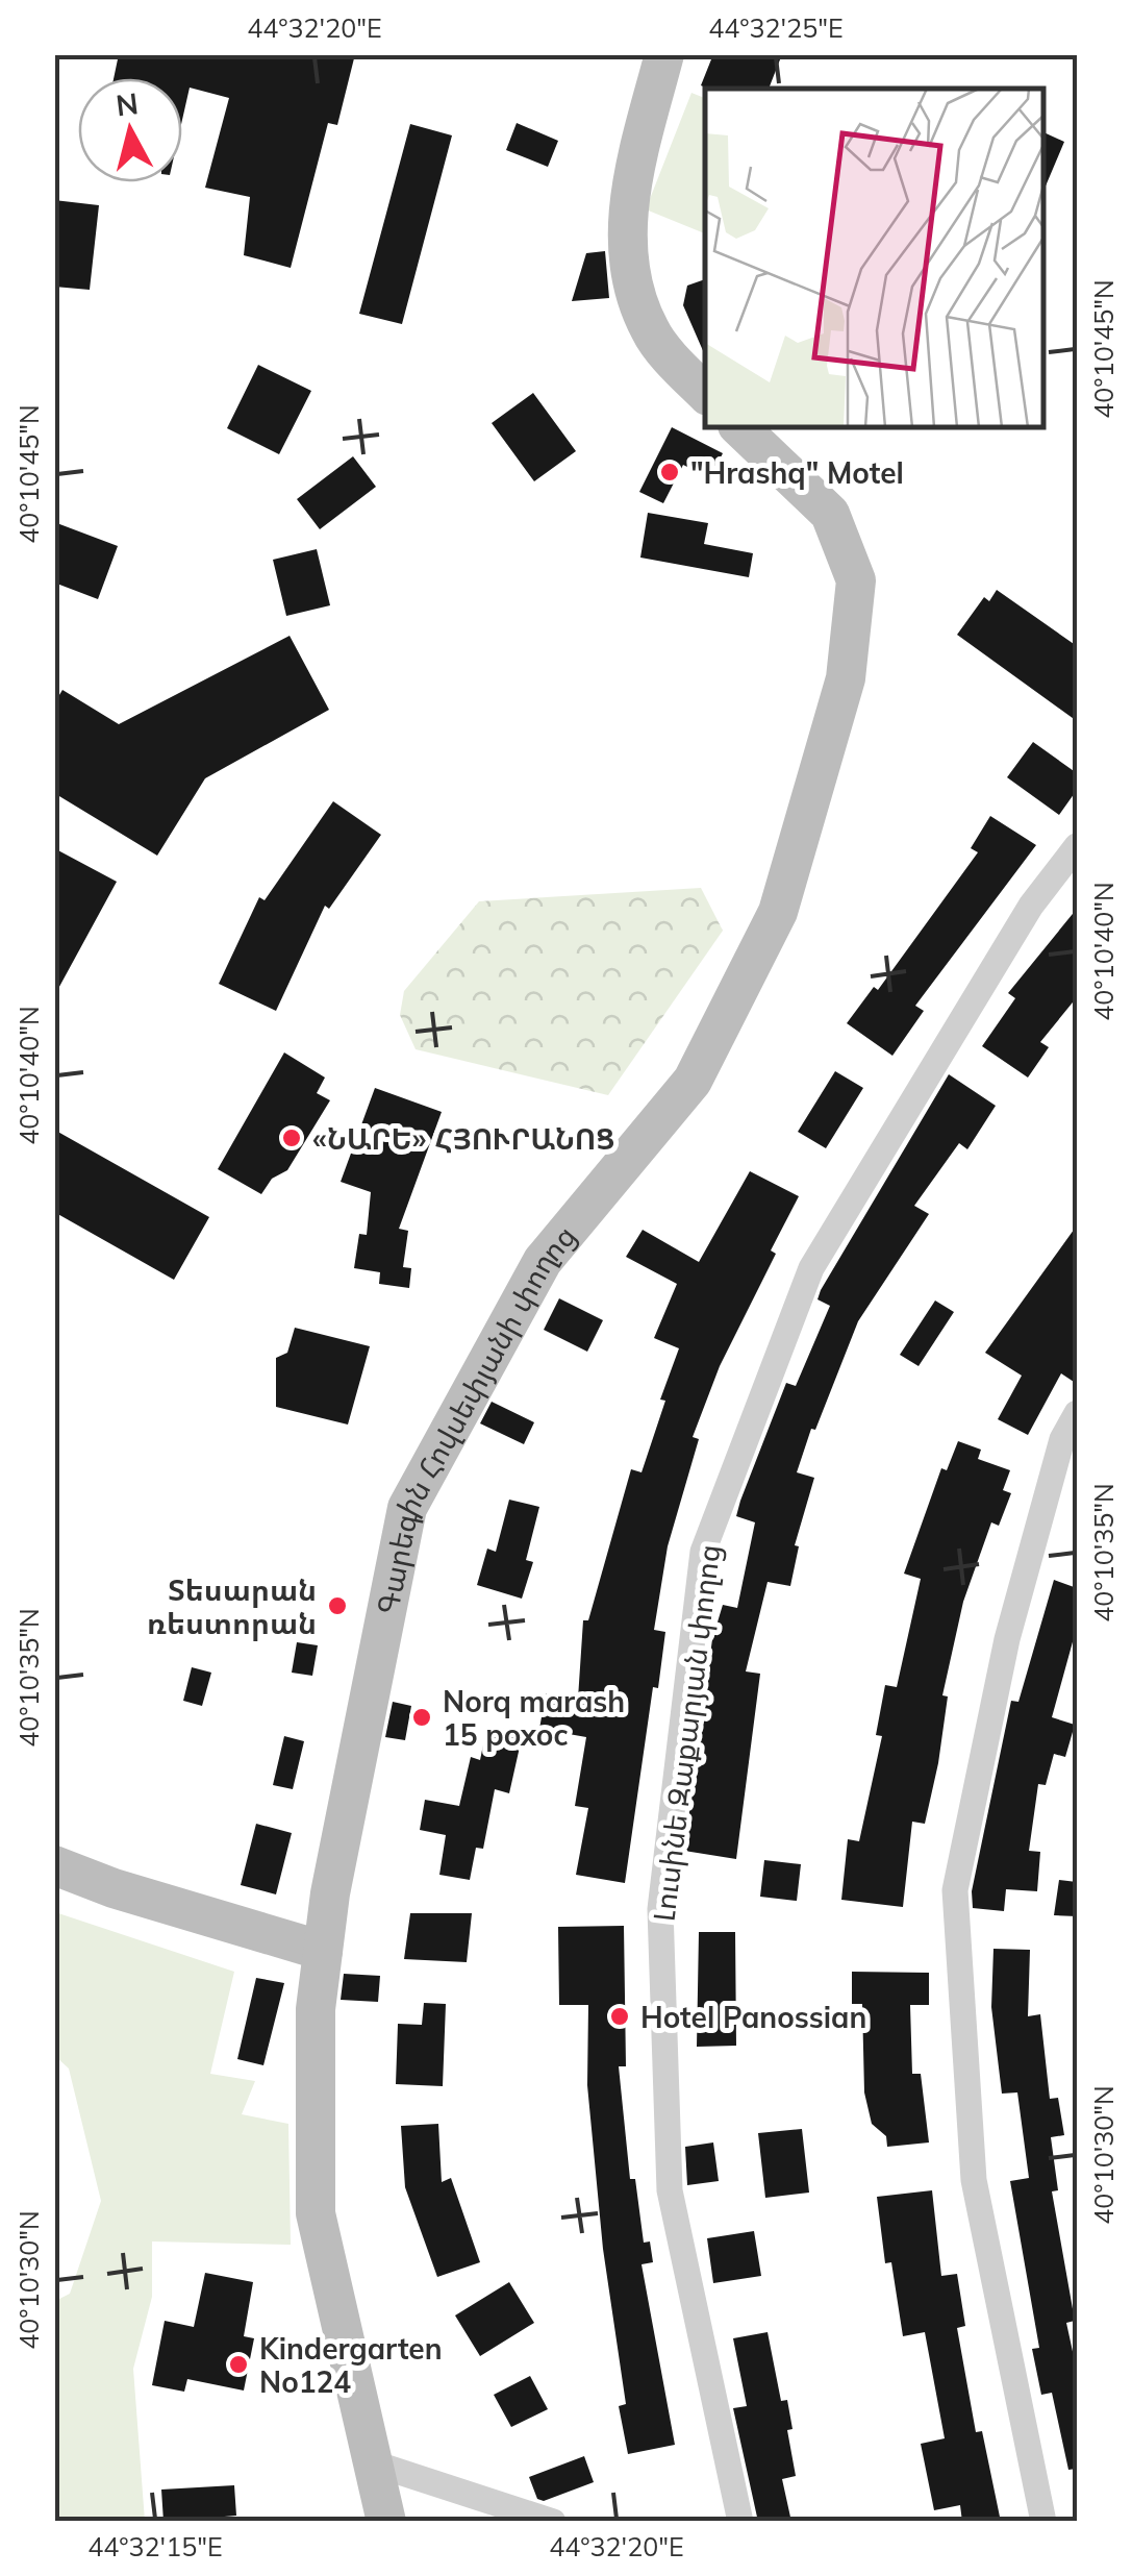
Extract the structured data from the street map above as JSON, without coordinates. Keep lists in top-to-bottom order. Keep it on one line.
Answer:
{"streets":{"main road":["Գարեգին Հովսեփյանի փողոց"],"street":["Լուսինե Զաքարյան փողոց"]},"places":["\"Hrashq\" Motel","«ՆԱՐԵ» ՀՅՈՒՐԱՆՈՑ","Տեսարան ռեստորան","Norq marash 15 poxoc","Hotel Panossian","Kindergarten No124"],"north":"top","coordinates":["44°32'20\"E","44°32'25\"E","40°10'45\"N","40°10'40\"N","40°10'35\"N","40°10'30\"N","44°32'15\"E"]}
